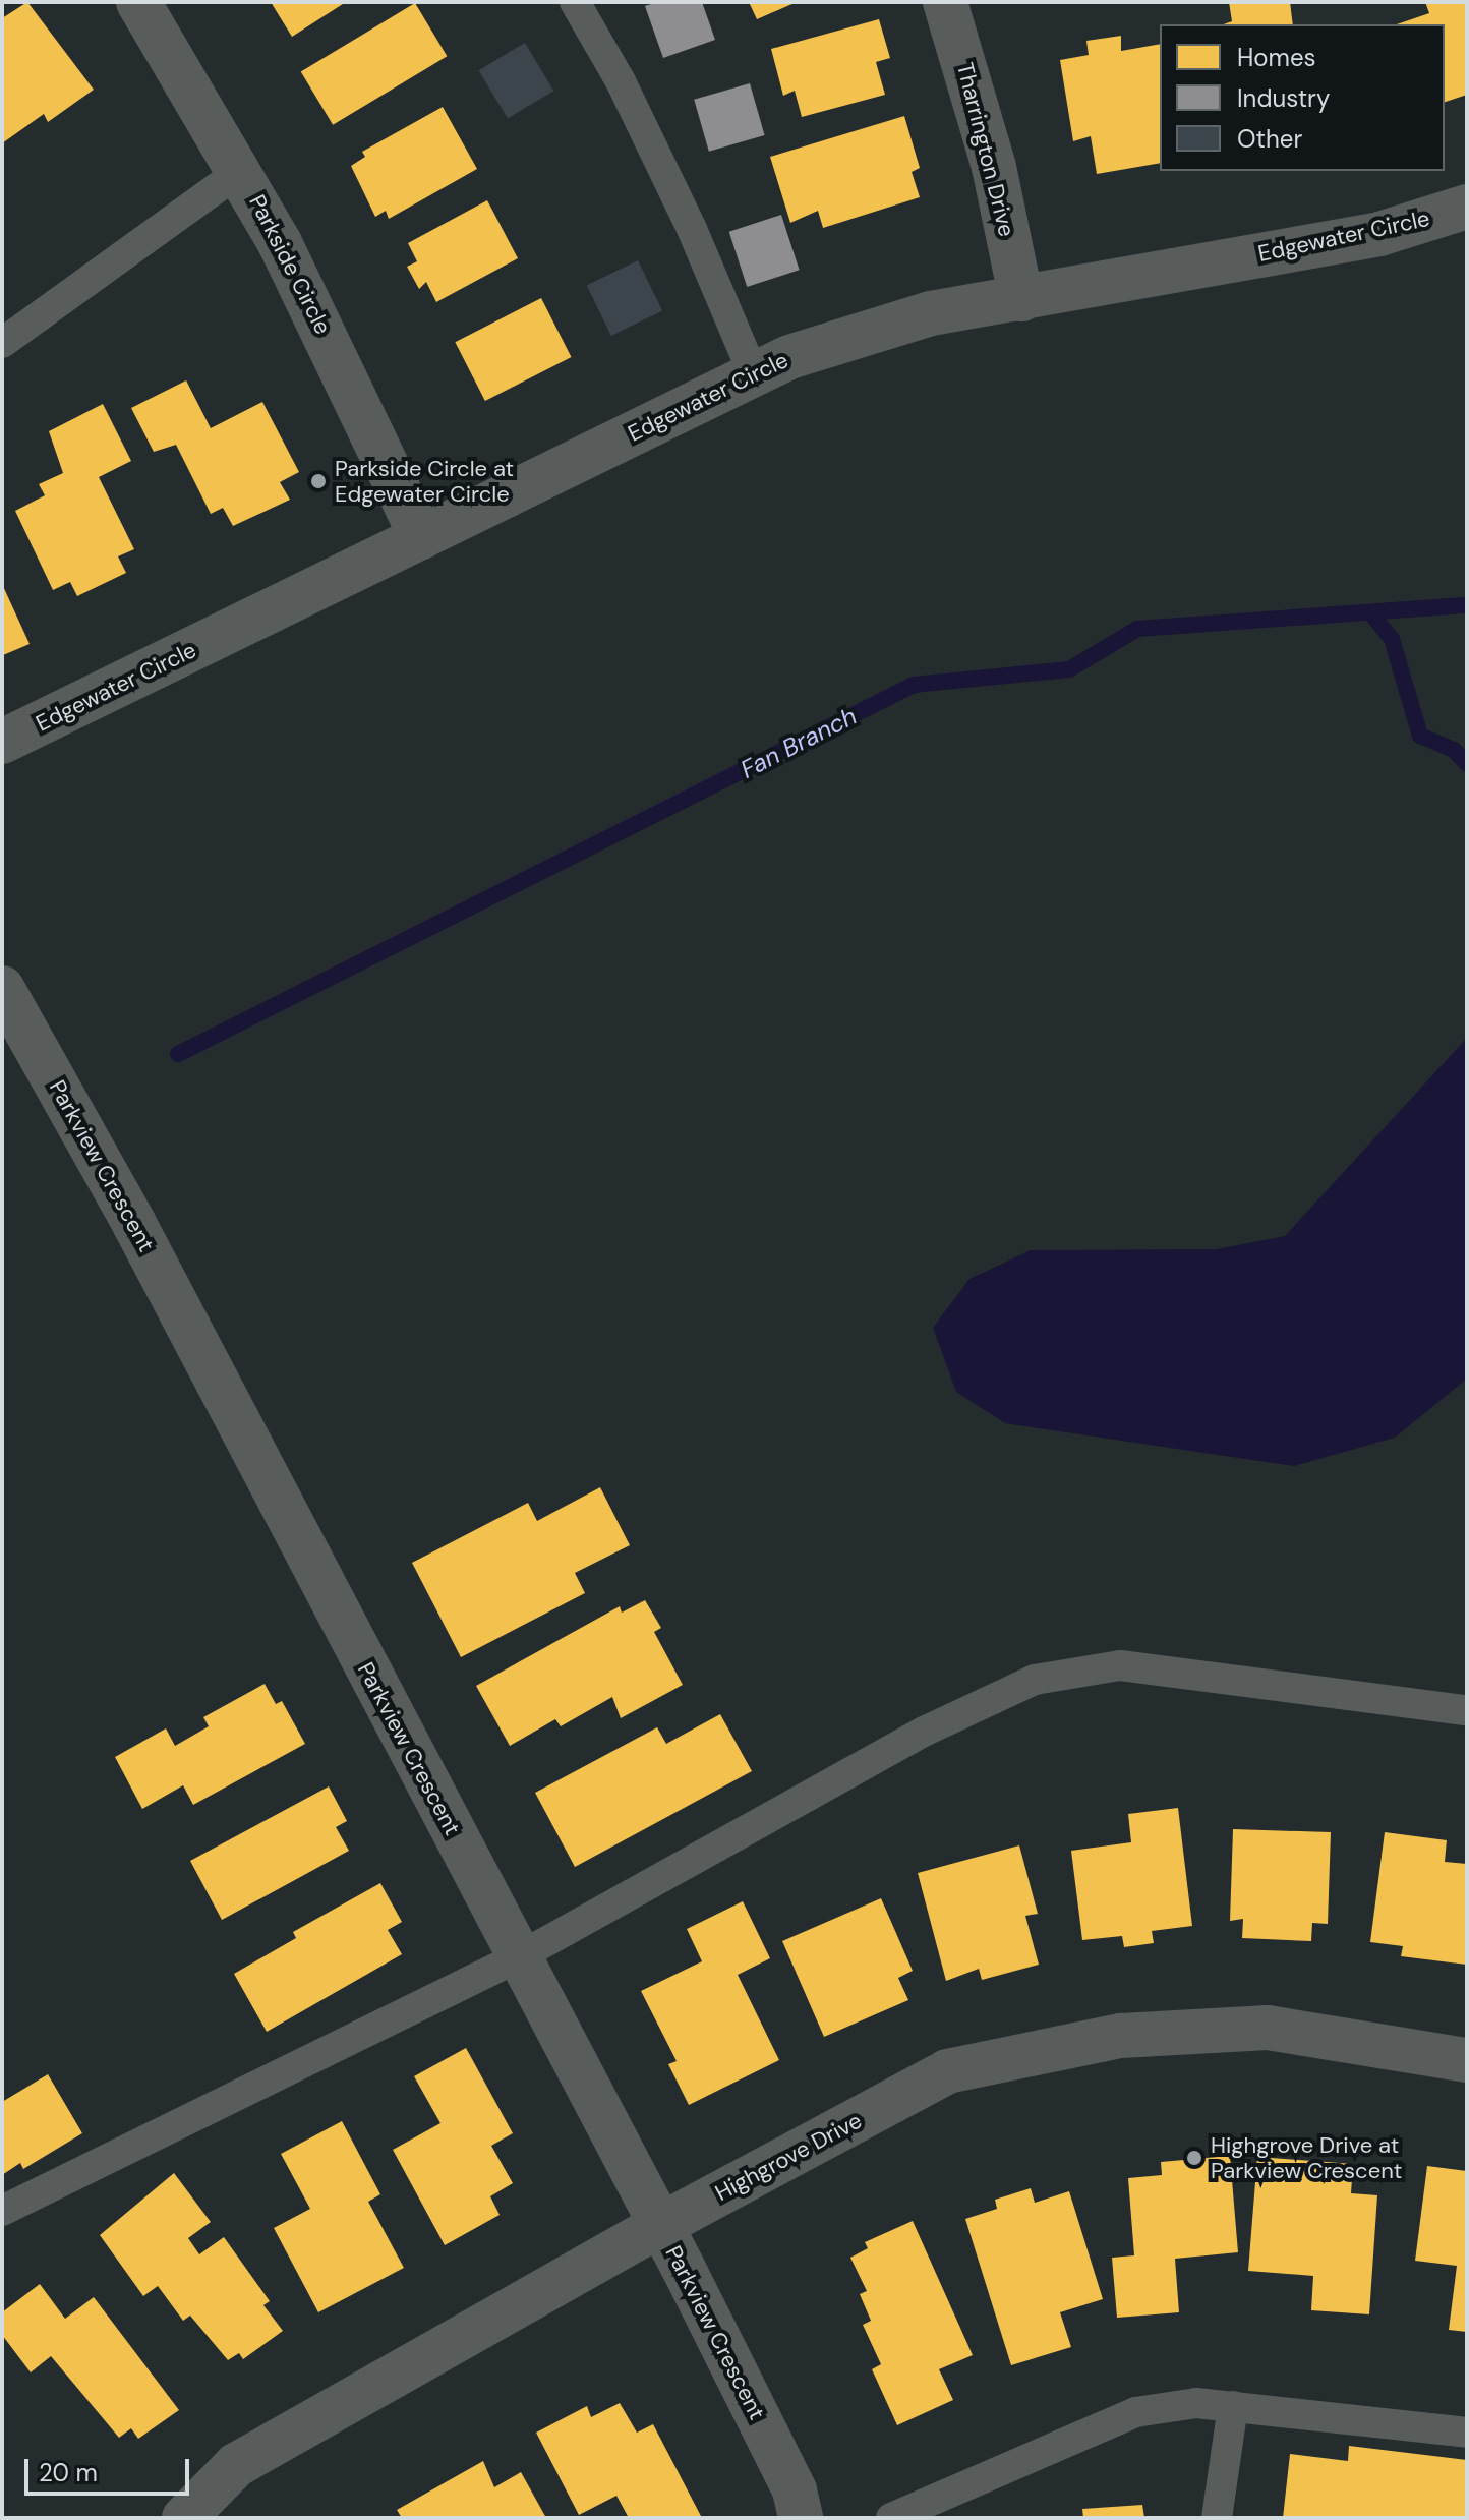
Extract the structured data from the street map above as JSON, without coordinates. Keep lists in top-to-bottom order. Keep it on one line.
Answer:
{"streets":{"street":["Tharrington Drive","Edgewater Circle","Parkside Circle","Parkview Crescent","Highgrove Drive"]},"crossings":[["Tharrington Drive","Edgewater Circle"],["Edgewater Circle","Parkside Circle"],["Parkview Crescent","Highgrove Drive"]],"water":["Fan Branch"],"places":["Parkside Circle at Edgewater Circle","Highgrove Drive at Parkview Crescent"],"legend":["Homes","Industry","Other"],"scale_bar":"20 m"}
